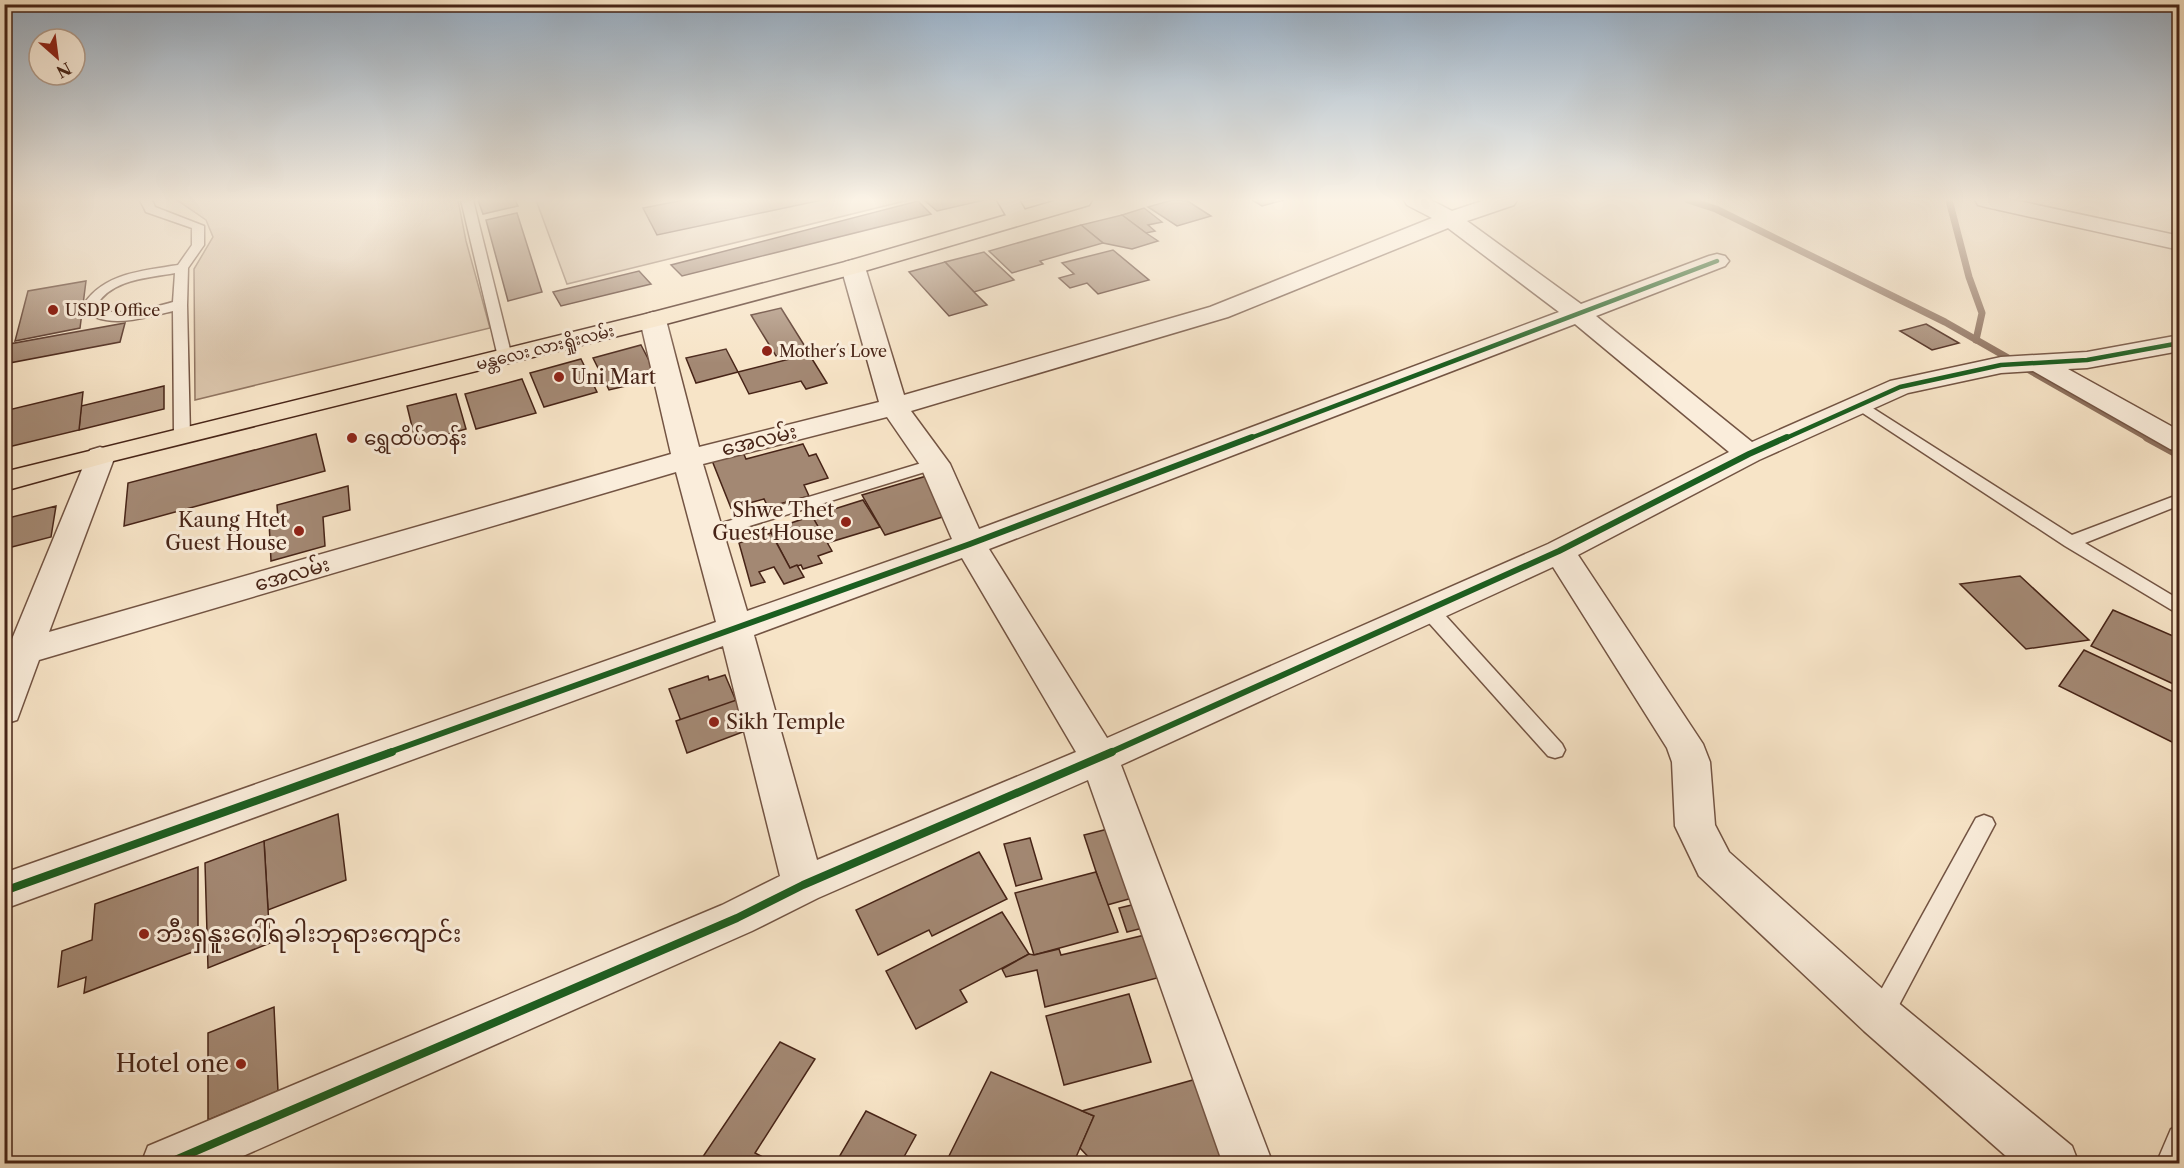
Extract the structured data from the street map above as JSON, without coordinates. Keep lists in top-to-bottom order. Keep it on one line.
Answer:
{"streets":{"highway":["မန္တလေး လားရှိုးလမ်း"],"street":["အေလမ်း"]},"places":["USDP Office","Mother´s Love","Uni Mart","ရွှေထိပ်တန်း","Shwe Thet Guest House","Kaung Htet Guest House","Sikh Temple","ဘီးရှနူးဂေါ်ရခါးဘုရားကျောင်း","Hotel one"],"north":"bottom right"}
